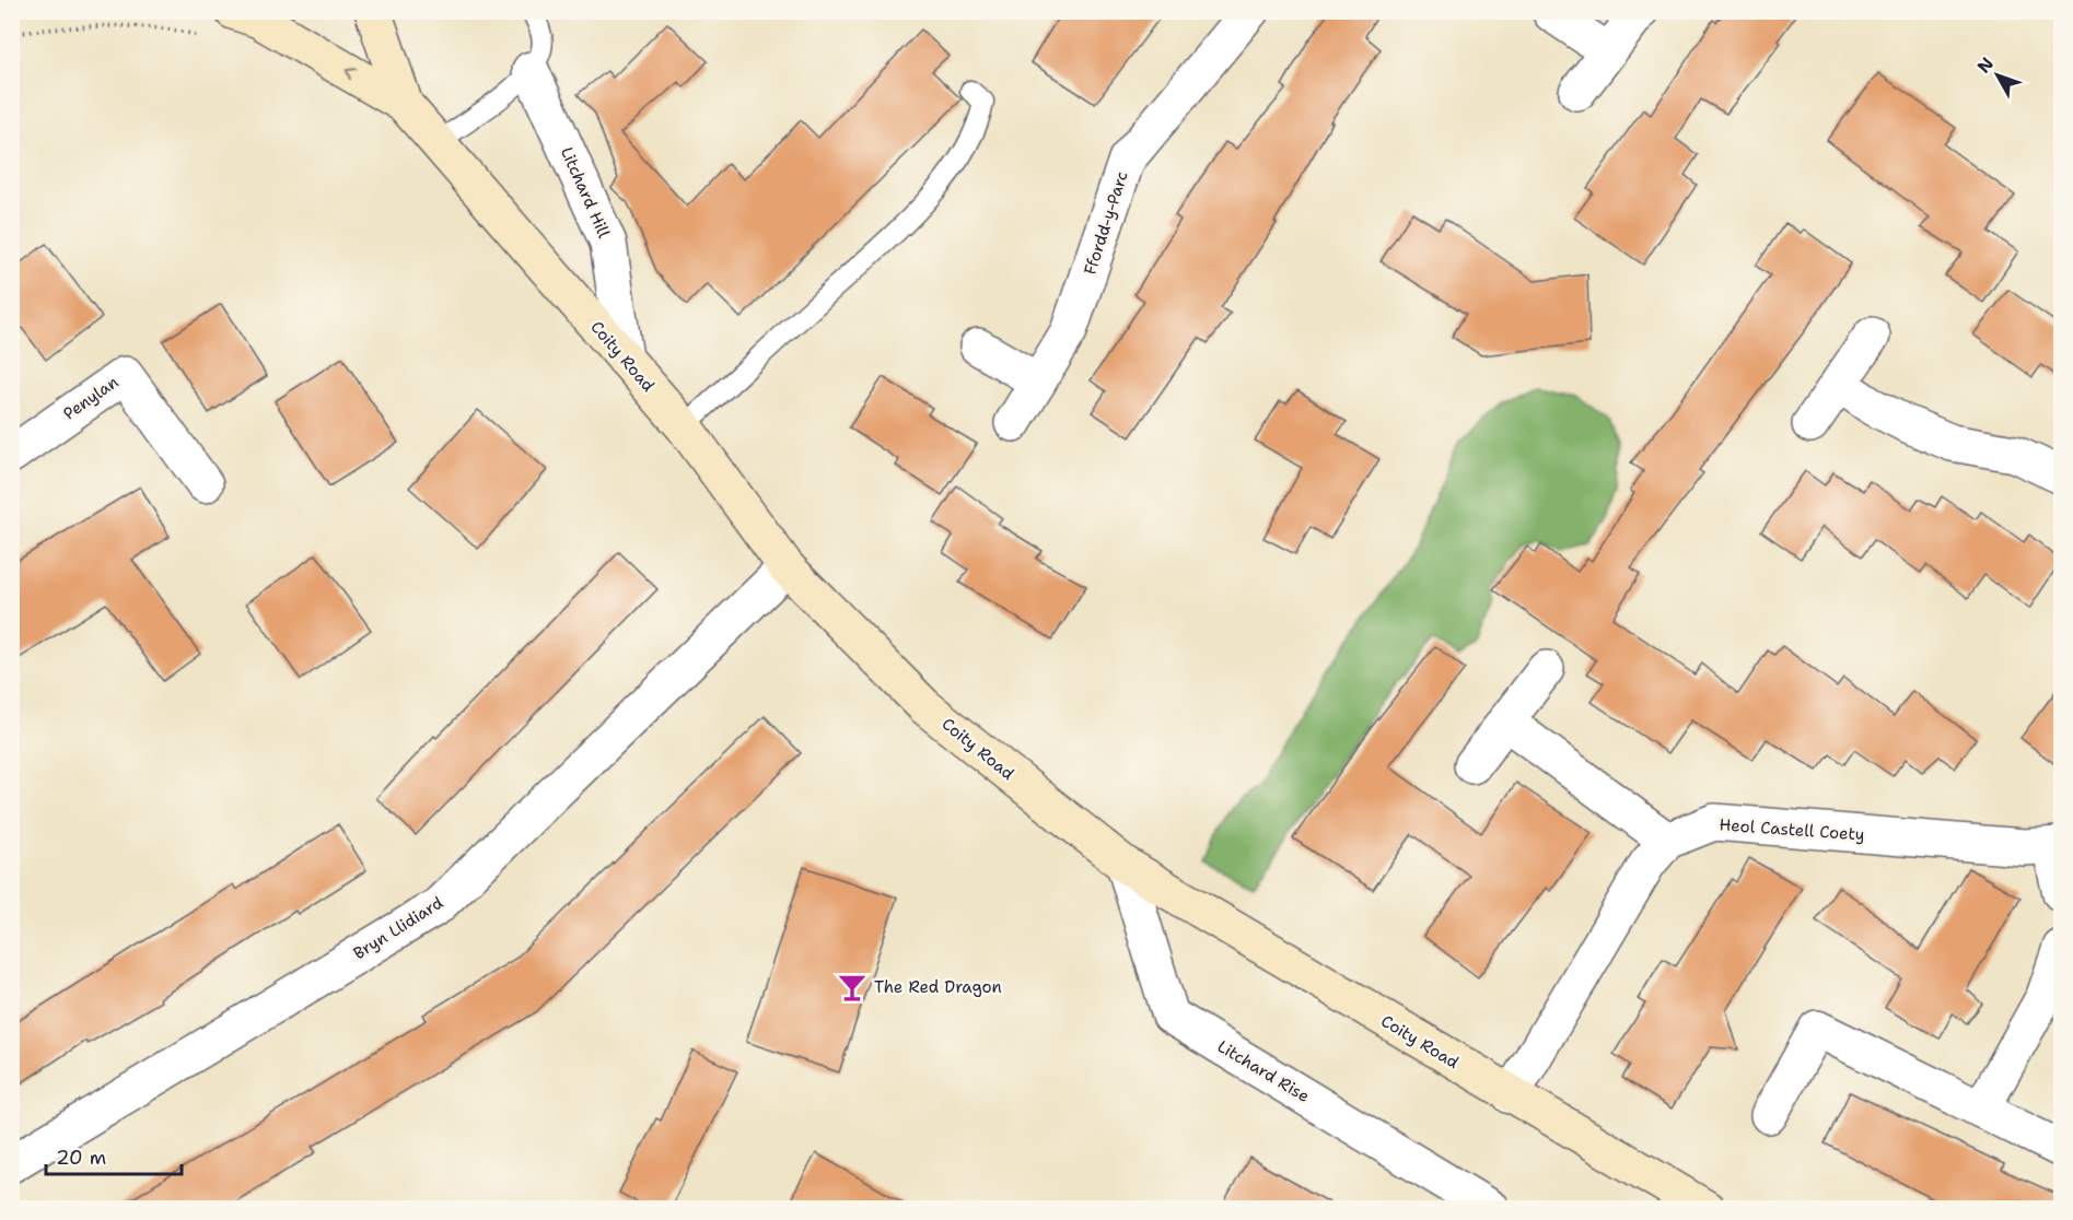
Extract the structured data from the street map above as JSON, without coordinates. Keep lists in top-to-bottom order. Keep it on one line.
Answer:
{"streets":{"main road":["Coity Road"],"street":["Litchard Hill","Ffordd-y-Parc","Penylan","Heol Castell Coety","Bryn Llidiard","Litchard Rise"]},"crossings":[["Litchard Hill","Coity Road"],["Coity Road","Heol Castell Coety"],["Coity Road","Bryn Llidiard"],["Coity Road","Litchard Rise"]],"places":{"bar":["The Red Dragon"]},"scale_bar":"20 m","north":"top left"}
